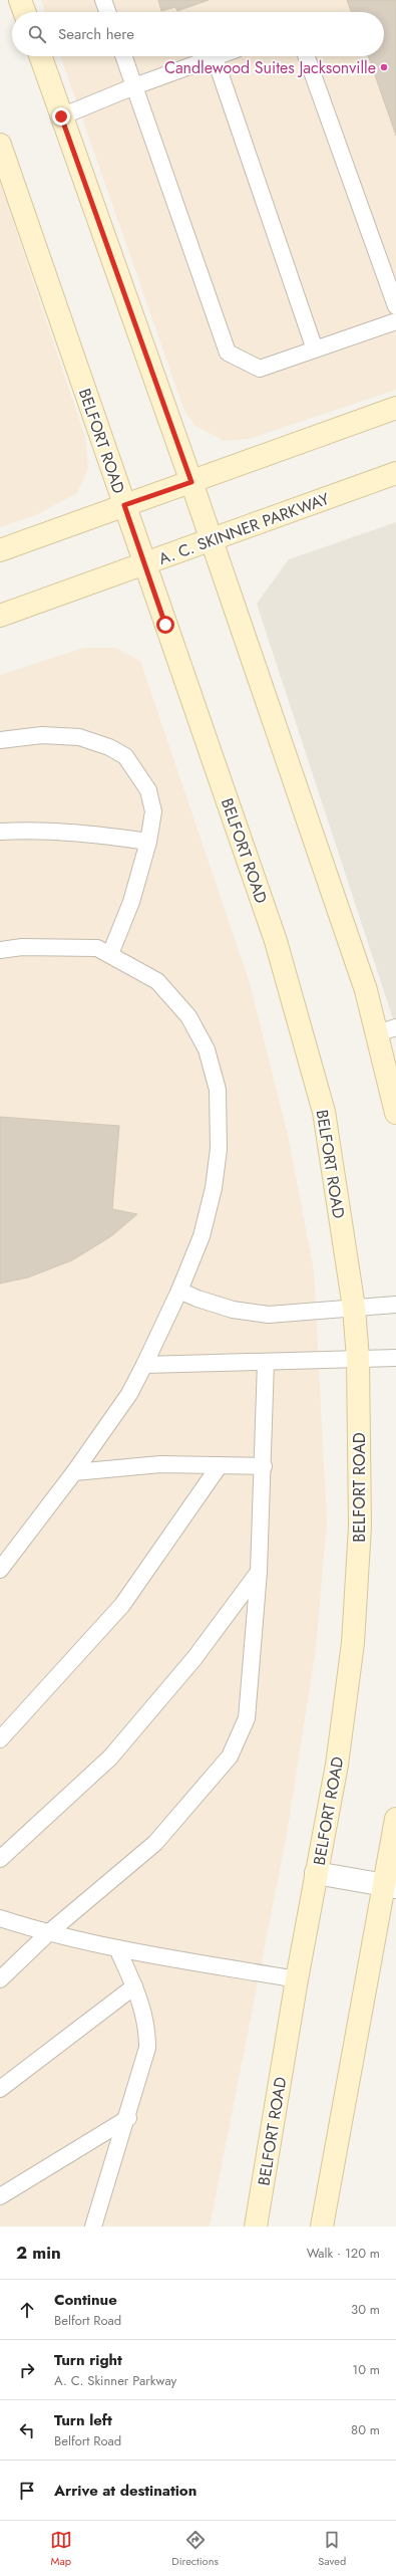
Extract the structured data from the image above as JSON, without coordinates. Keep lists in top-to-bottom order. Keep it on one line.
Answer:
{"streets":{"main road":["BELFORT ROAD","A. C. SKINNER PARKWAY"]},"crossings":[["BELFORT ROAD","A. C. SKINNER PARKWAY"]],"places":["Candlewood Suites Jacksonville"],"page":{"search":"Search here","heading":["2 min","Walk · 120 m"],"list":[["Continue","Belfort Road","30 m"],["Turn right","A. C. Skinner Parkway","10 m"],["Turn left","Belfort Road","80 m"],"Arrive at destination"],"nav":["Map","Directions","Saved"]}}
